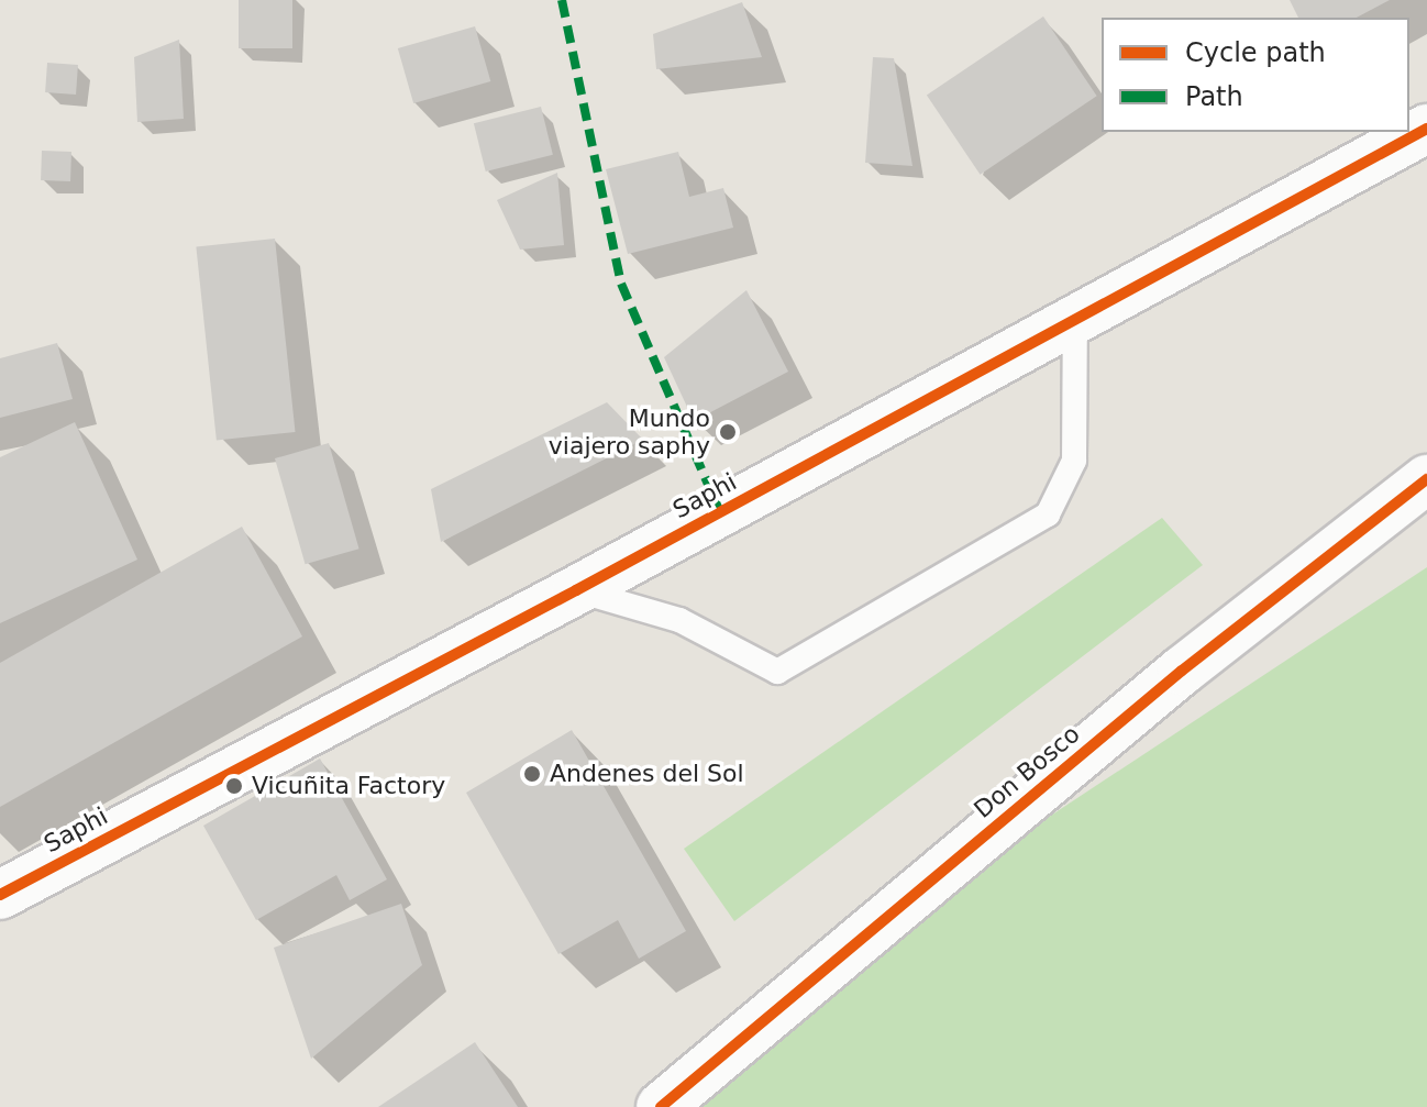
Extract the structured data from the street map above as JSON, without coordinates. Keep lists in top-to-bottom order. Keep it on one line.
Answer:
{"streets":{"street":["Saphi","Don Bosco"]},"places":["Mundo viajero saphy","Andenes del Sol","Vicuñita Factory"],"legend":["Cycle path","Path"]}
